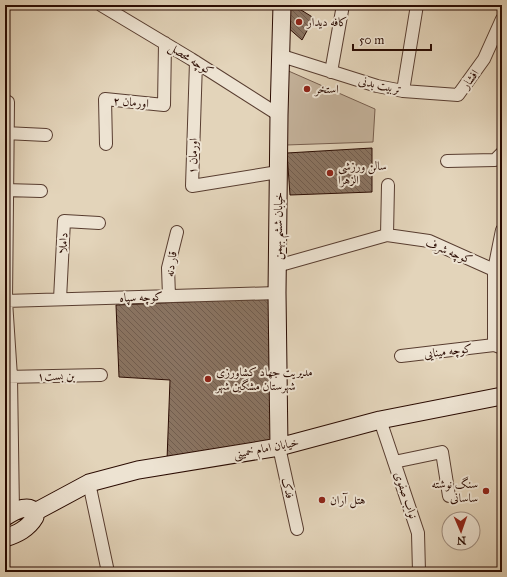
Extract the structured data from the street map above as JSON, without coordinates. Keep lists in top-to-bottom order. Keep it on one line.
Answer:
{"streets":{"main road":["خیابان ششم بهمن","خیابان امام خمینی"],"street":["کوچه محصل","افشار","تربیت بدنی","اورمان ۲","اورمان ۱","داملا","کوچه شرف","قار دنه","کوچه سپاه","کوچه مینایی","بن بست۱","فدک","نواب صفوی"]},"crossings":[["کوچه محصل","اورمان ۲"],["کوچه محصل","اورمان ۱"],["کوچه محصل","خیابان ششم بهمن"],["افشار","تربیت بدنی"],["تربیت بدنی","خیابان ششم بهمن"],["اورمان ۱","خیابان ششم بهمن"],["خیابان ششم بهمن","کوچه شرف"],["خیابان ششم بهمن","کوچه سپاه"],["خیابان ششم بهمن","خیابان امام خمینی"],["خیابان ششم بهمن","فدک"],["داملا","کوچه سپاه"],["قار دنه","کوچه سپاه"],["خیابان امام خمینی","فدک"],["خیابان امام خمینی","نواب صفوی"]],"places":["کافه دیدار","استخر","سالن ورزشی الزهرا","مدیریت جهاد کشاورزی شهرستان مشگین شهر","سنگ نوشته ساسانی","هتل آران"],"scale_bar":"50 m","north":"bottom"}
